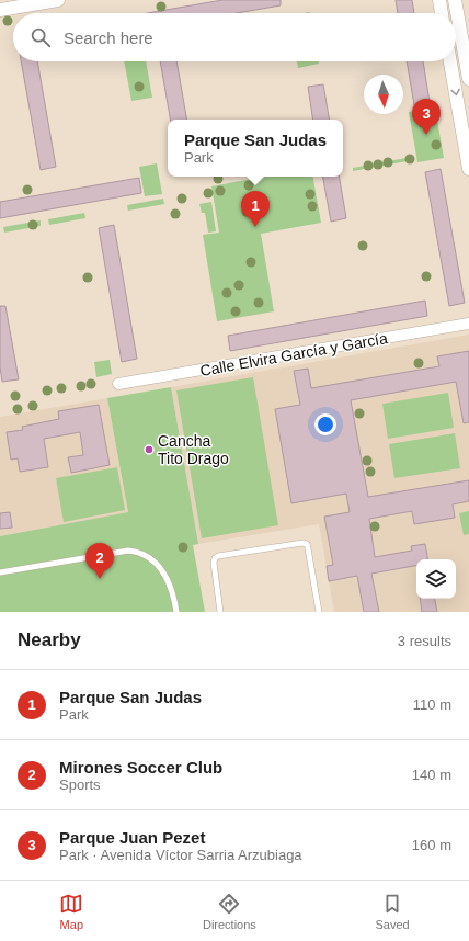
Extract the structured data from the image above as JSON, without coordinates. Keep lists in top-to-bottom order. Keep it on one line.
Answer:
{"streets":{"street":["Calle Elvira García y García"]},"places":["Cancha Tito Drago"],"north":"bottom","page":{"search":"Search here","pins":["3","1","2"],"popup":["Parque San Judas","Park"],"heading":["Nearby","3 results"],"list":[{"mark":"1","name":"Parque San Judas","note":"Park","value":"110 m"},{"mark":"2","name":"Mirones Soccer Club","note":"Sports","value":"140 m"},{"mark":"3","name":"Parque Juan Pezet","note":"Park · Avenida Víctor Sarria Arzubiaga","value":"160 m"}],"nav":["Map","Directions","Saved"]}}
